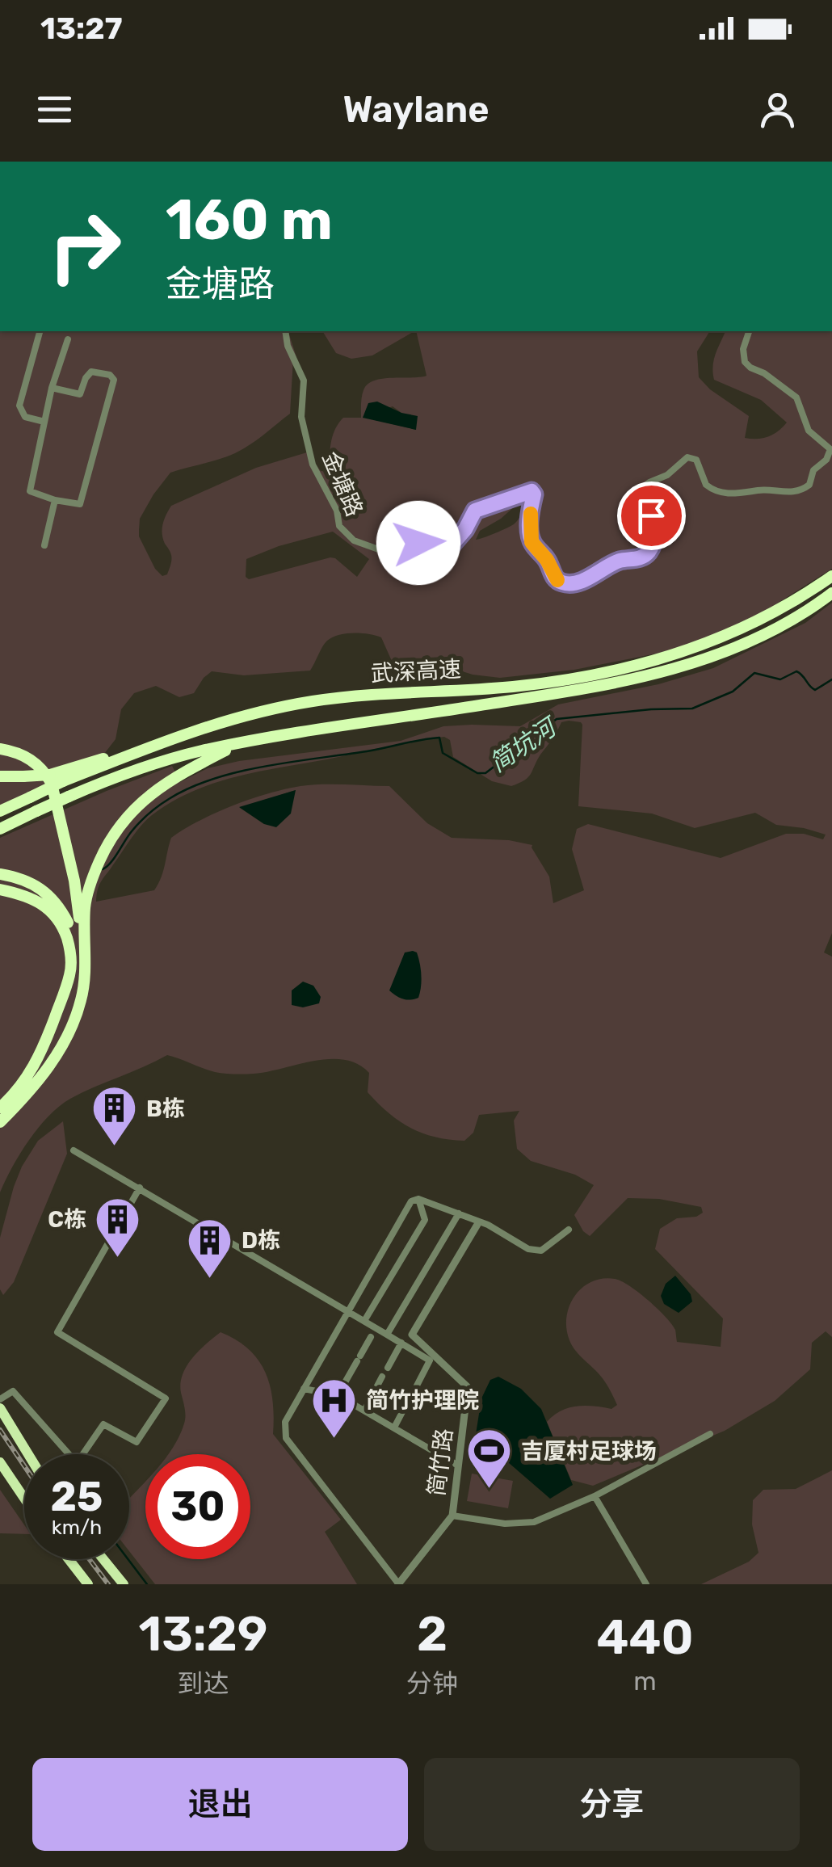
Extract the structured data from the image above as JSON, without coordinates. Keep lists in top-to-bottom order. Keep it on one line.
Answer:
{"streets":{"highway":["武深高速"],"street":["金塘路","简竹路"]},"water":["简坑河"],"places":{"building":["B栋","C栋","D栋"],"hospital":["简竹护理院"],"sports":["吉厦村足球场"]},"page":{"status":"13:27","header":"Waylane","turn":["160 m","金塘路"],"speed":"25 km/h","limit":"30","eta":["13:29","到达","2","分钟","440","m"],"buttons":["退出","分享"]}}
